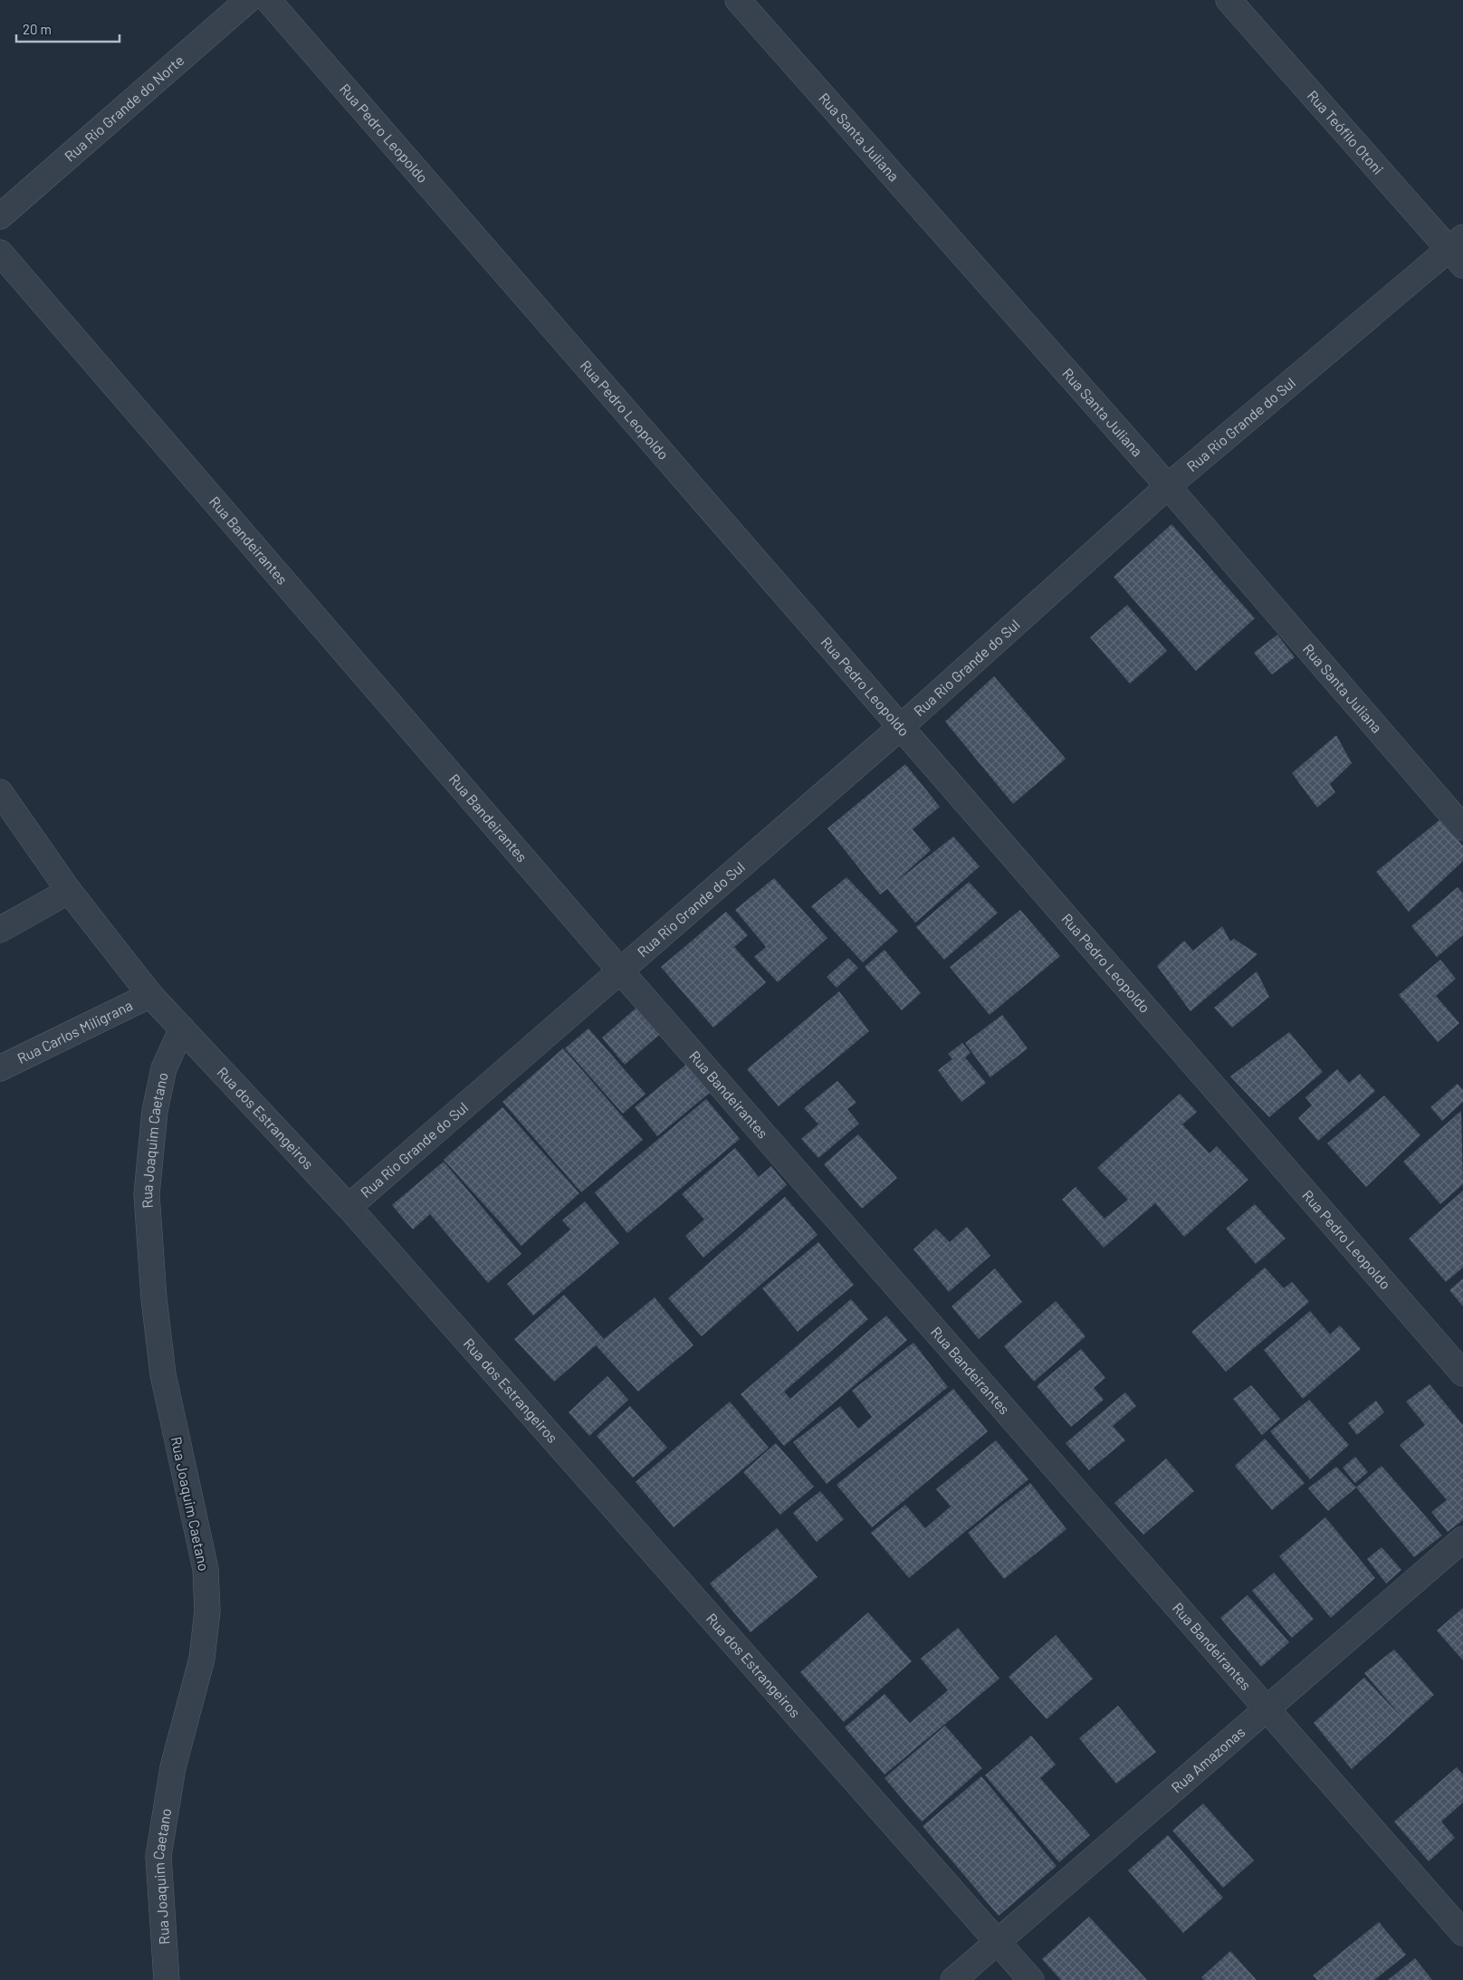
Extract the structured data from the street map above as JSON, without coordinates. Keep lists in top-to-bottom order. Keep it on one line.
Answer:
{"streets":{"street":["Rua Rio Grande do Norte","Rua Teófilo Otoni","Rua Pedro Leopoldo","Rua Santa Juliana","Rua Rio Grande do Sul","Rua Bandeirantes","Rua Carlos Miligrana","Rua dos Estrangeiros","Rua Joaquim Caetano","Rua Amazonas"]},"crossings":[["Rua Teófilo Otoni","Rua Rio Grande do Sul"],["Rua Pedro Leopoldo","Rua Rio Grande do Sul"],["Rua Santa Juliana","Rua Rio Grande do Sul"],["Rua Rio Grande do Sul","Rua Bandeirantes"],["Rua Rio Grande do Sul","Rua dos Estrangeiros"],["Rua Bandeirantes","Rua Amazonas"],["Rua Carlos Miligrana","Rua dos Estrangeiros"],["Rua dos Estrangeiros","Rua Joaquim Caetano"],["Rua dos Estrangeiros","Rua Amazonas"]],"scale_bar":"20 m"}
